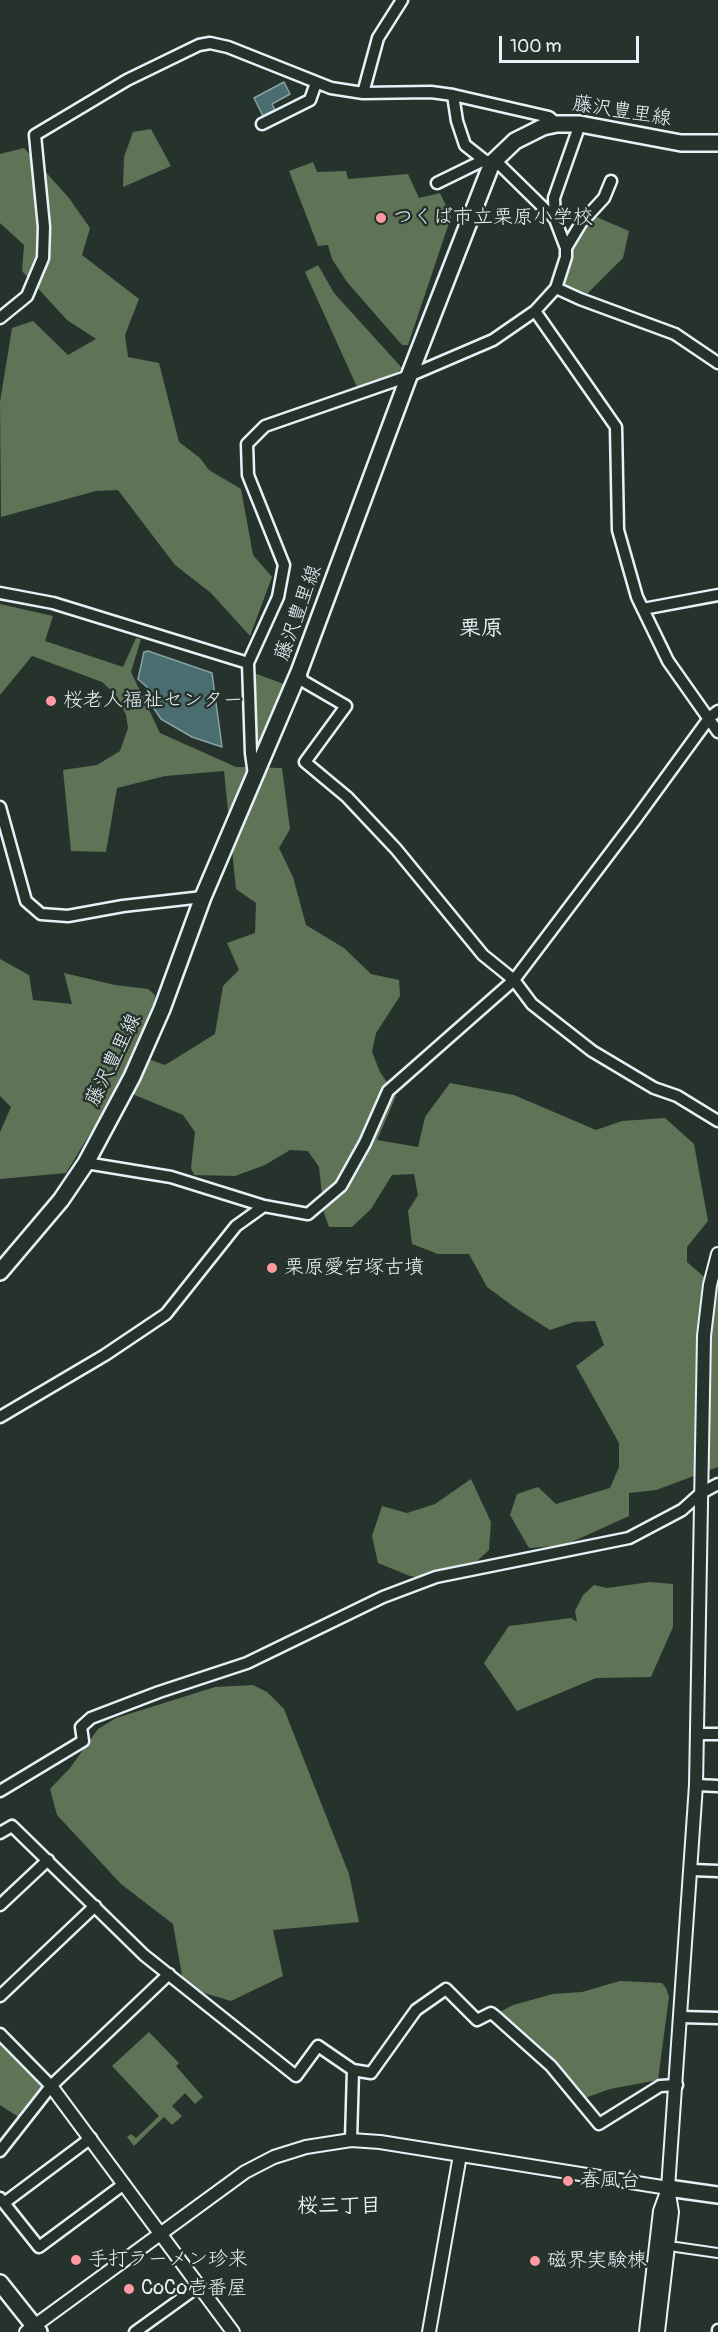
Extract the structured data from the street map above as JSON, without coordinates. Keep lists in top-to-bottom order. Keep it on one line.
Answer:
{"streets":{"main road":["藤沢豊里線"]},"districts":["栗原","桜三丁目"],"places":["つくば市立栗原小学校","桜老人福祉センター","栗原愛宕塚古墳","春風台","手打ラーメン珍来","磁界実験棟","CoCo壱番屋"],"scale_bar":"100 m"}
